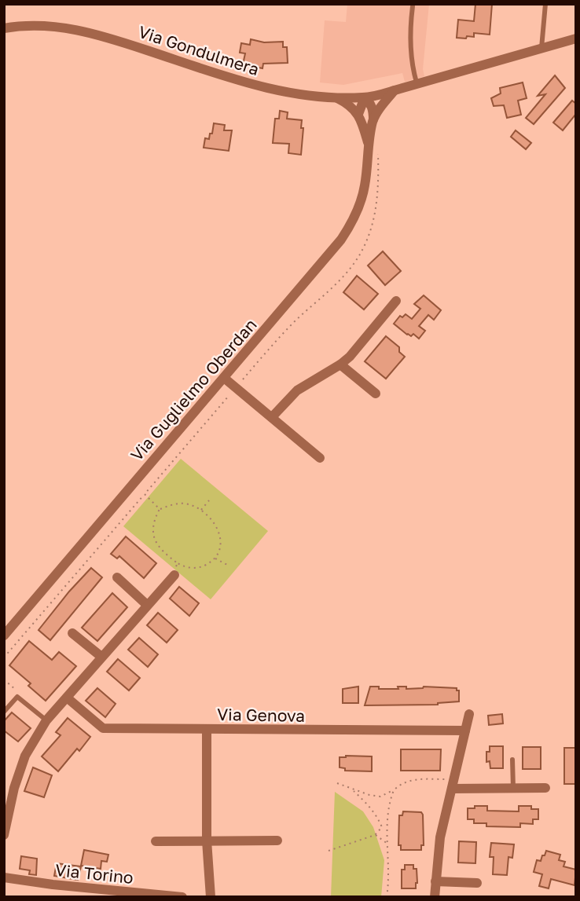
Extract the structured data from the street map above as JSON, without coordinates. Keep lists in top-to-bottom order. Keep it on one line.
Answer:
{"streets":{"street":["Via Gondulmera","Via Guglielmo Oberdan","Via Genova","Via Torino"]},"crossings":[["Via Gondulmera","Via Guglielmo Oberdan"]]}
